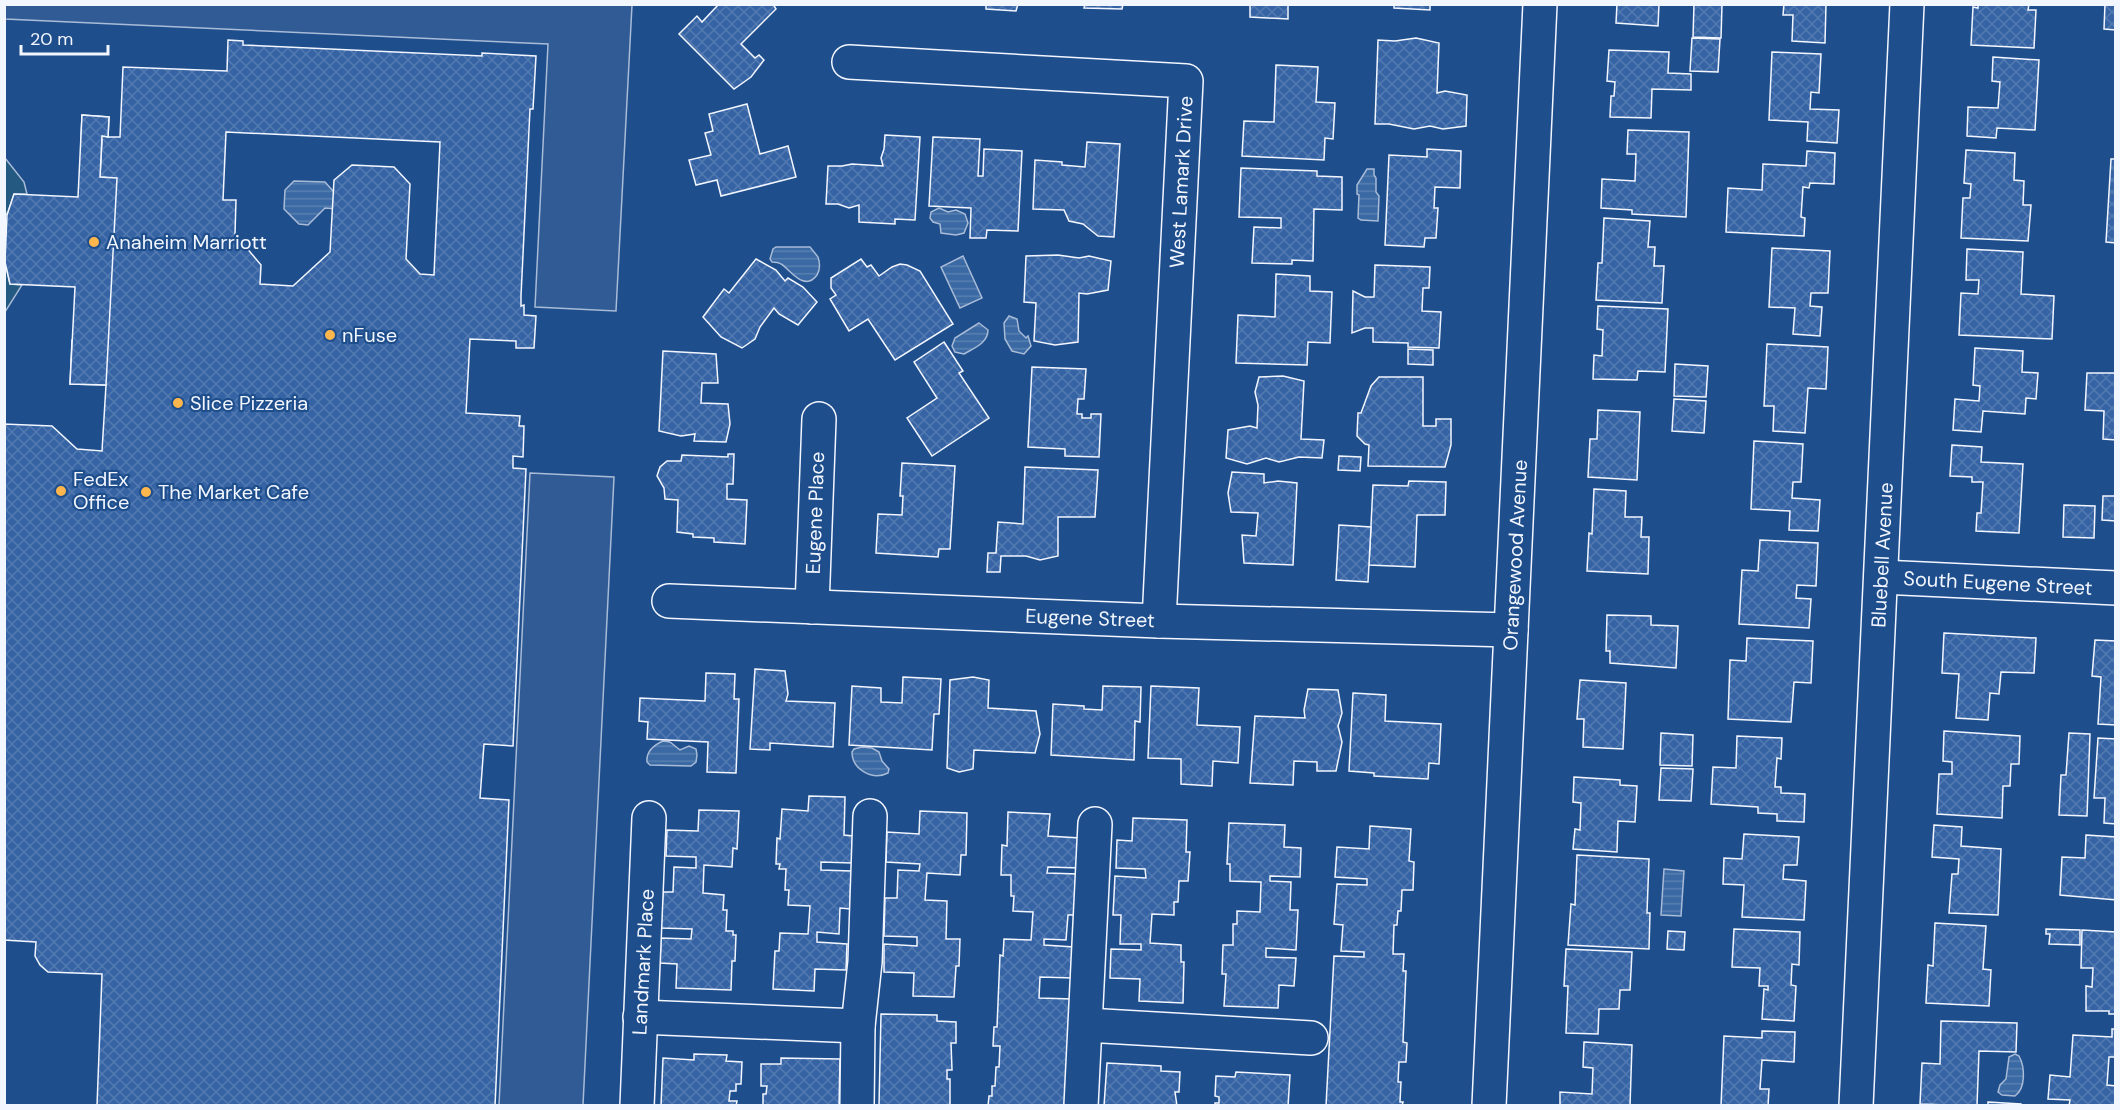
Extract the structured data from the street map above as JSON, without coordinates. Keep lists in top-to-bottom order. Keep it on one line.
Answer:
{"streets":{"street":["West Lamark Drive","Eugene Place","Orangewood Avenue","Bluebell Avenue","South Eugene Street","Eugene Street","Landmark Place"]},"crossings":[["West Lamark Drive","Eugene Street"],["Eugene Place","Eugene Street"],["Orangewood Avenue","Eugene Street"],["Bluebell Avenue","South Eugene Street"]],"places":["Anaheim Marriott","nFuse","Slice Pizzeria","FedEx Office","The Market Cafe"],"scale_bar":"20 m"}
